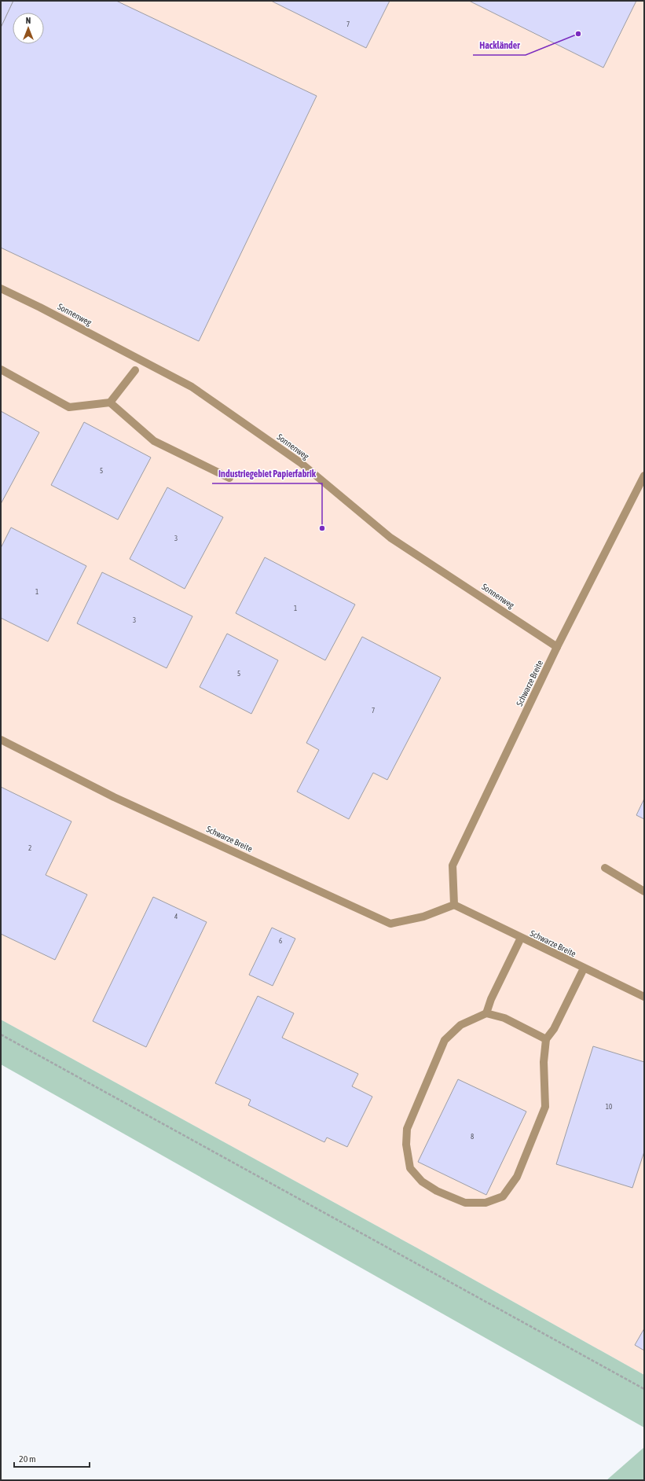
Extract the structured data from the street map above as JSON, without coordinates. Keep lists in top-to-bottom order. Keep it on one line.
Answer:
{"streets":{"street":["Sonnenweg","Schwarze Breite"]},"crossings":[["Sonnenweg","Schwarze Breite"]],"places":["Hackländer","Industriegebiet Papierfabrik"],"house_numbers":["7","5","3","1","1","3","5","7","2","4","6","10","8"],"scale_bar":"20 m","north":"top"}
